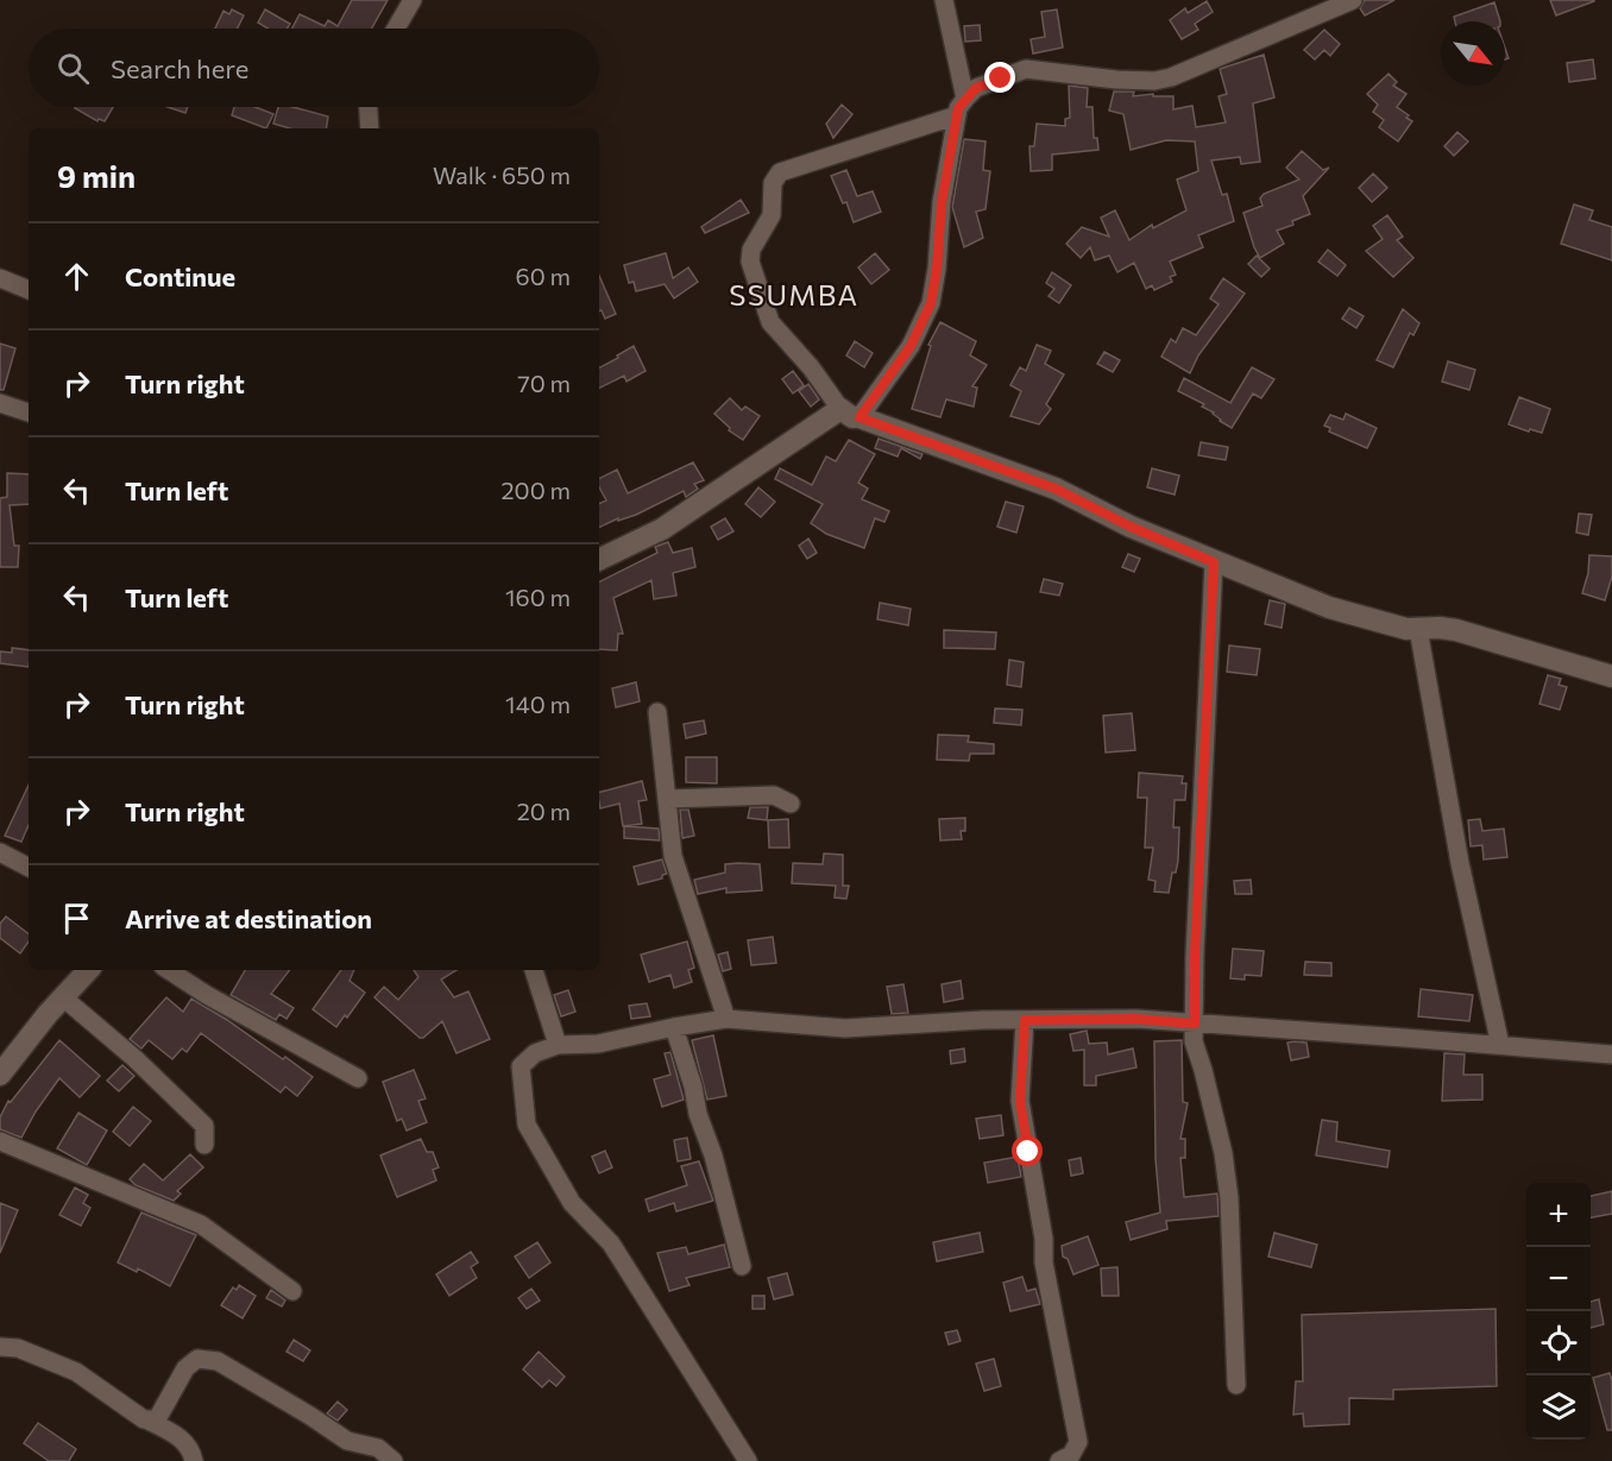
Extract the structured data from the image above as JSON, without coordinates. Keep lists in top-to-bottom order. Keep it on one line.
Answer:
{"districts":["SSUMBA"],"north":"bottom right","page":{"search":"Search here","heading":["9 min","Walk · 650 m"],"list":[["Continue","60 m"],["Turn right","70 m"],["Turn left","200 m"],["Turn left","160 m"],["Turn right","140 m"],["Turn right","20 m"],"Arrive at destination"],"map_buttons":["+","−"]}}
